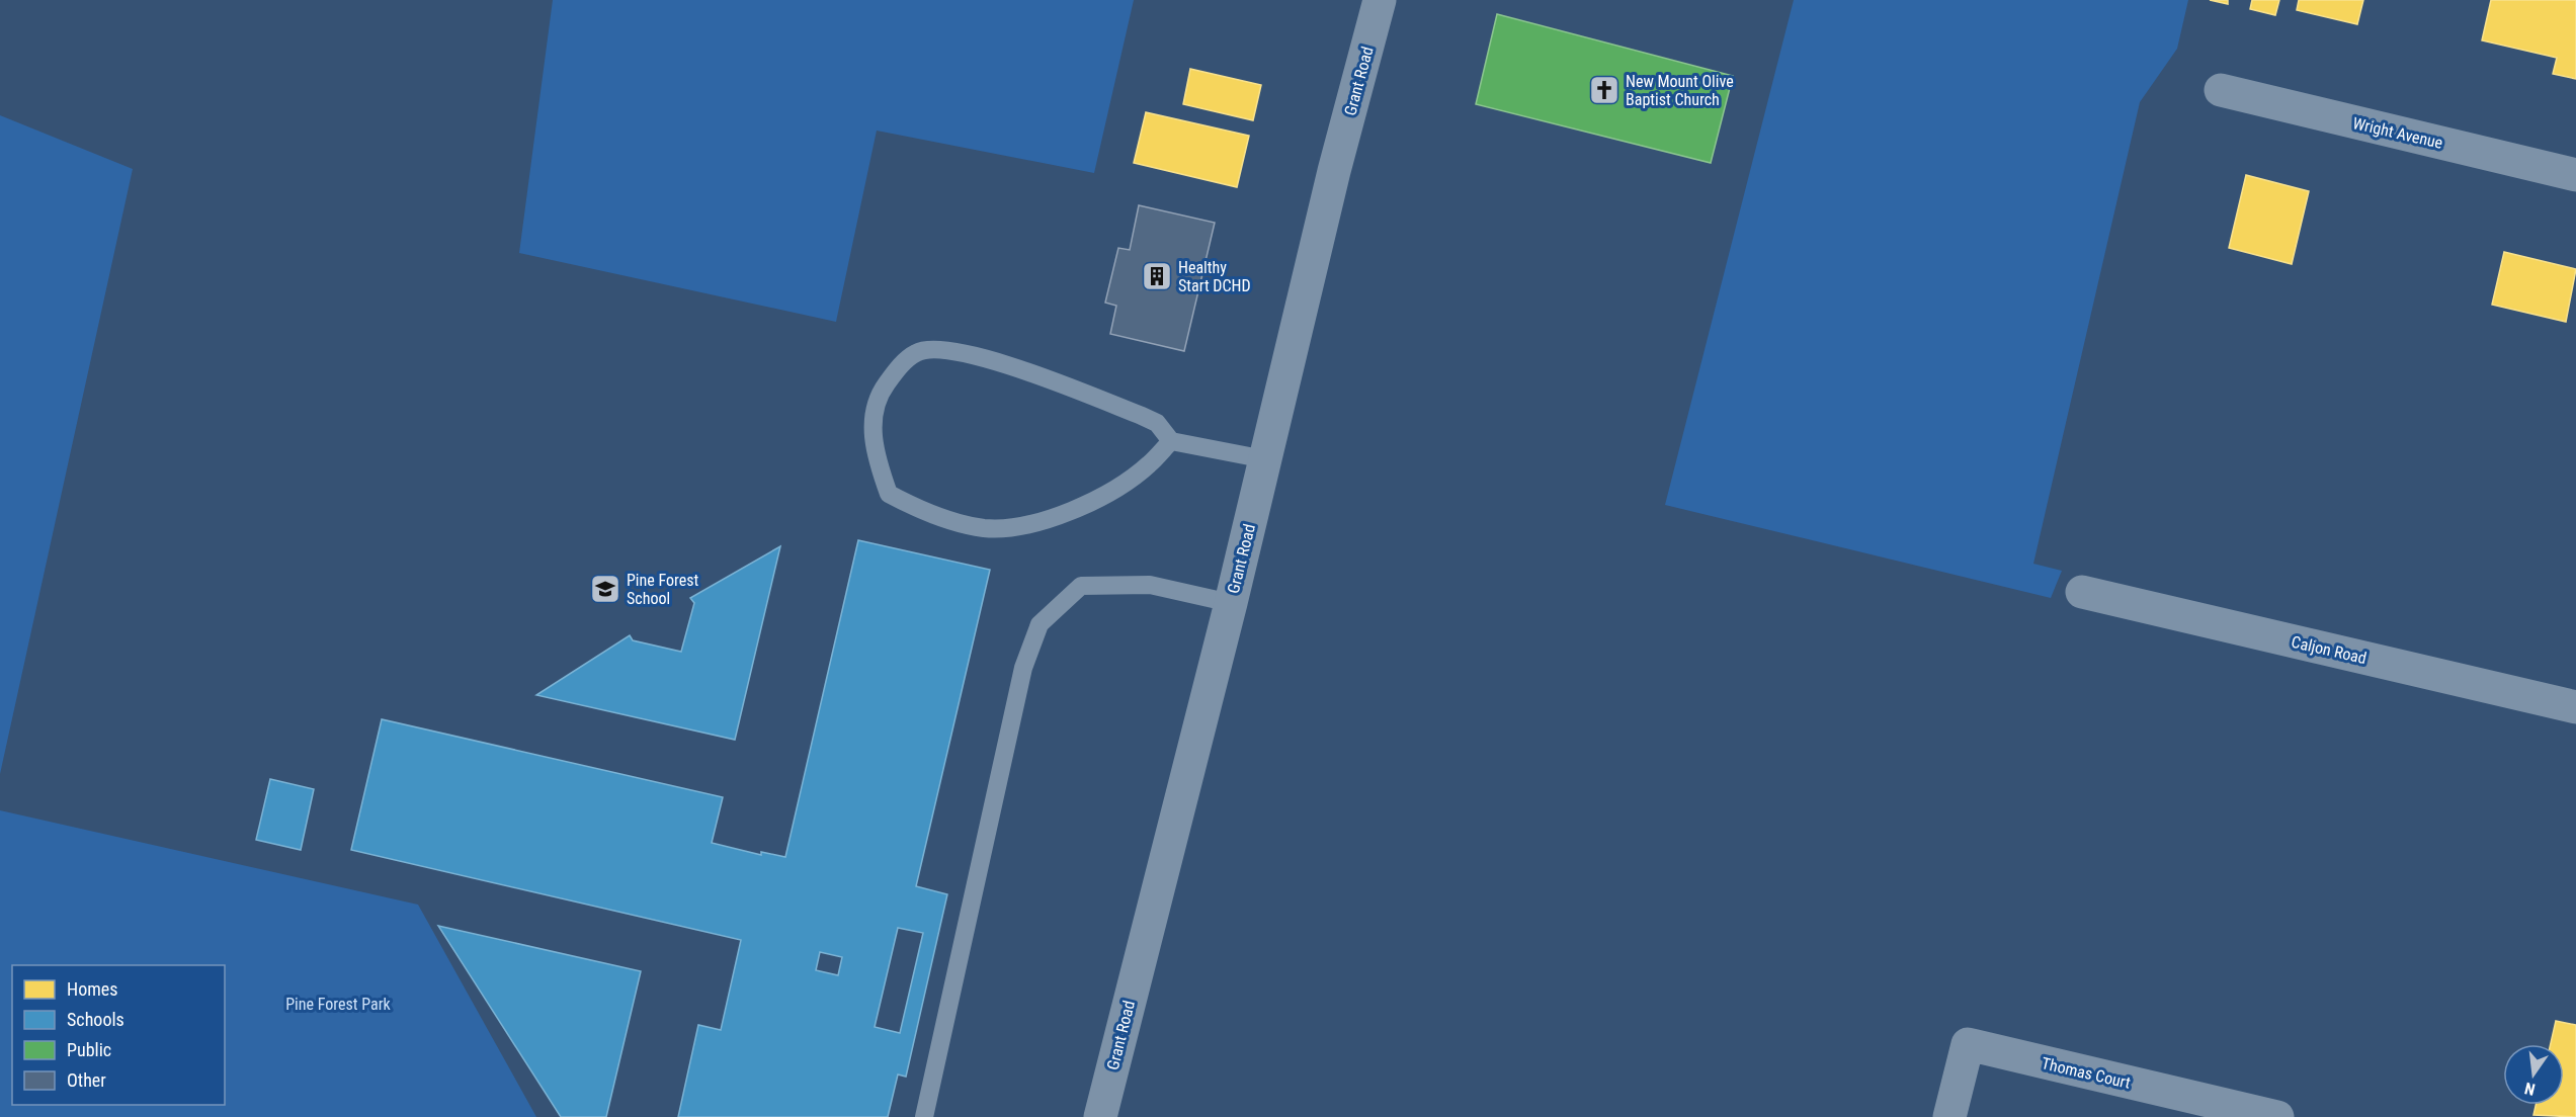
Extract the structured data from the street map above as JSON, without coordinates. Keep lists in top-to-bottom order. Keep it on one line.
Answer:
{"streets":{"street":["Grant Road","Wright Avenue","Caljon Road","Thomas Court"]},"parks":["Pine Forest Park"],"places":{"church":["New Mount Olive Baptist Church"],"building":["Healthy Start DCHD"],"school or university":["Pine Forest School"]},"legend":["Homes","Schools","Public","Other"],"north":"bottom"}
